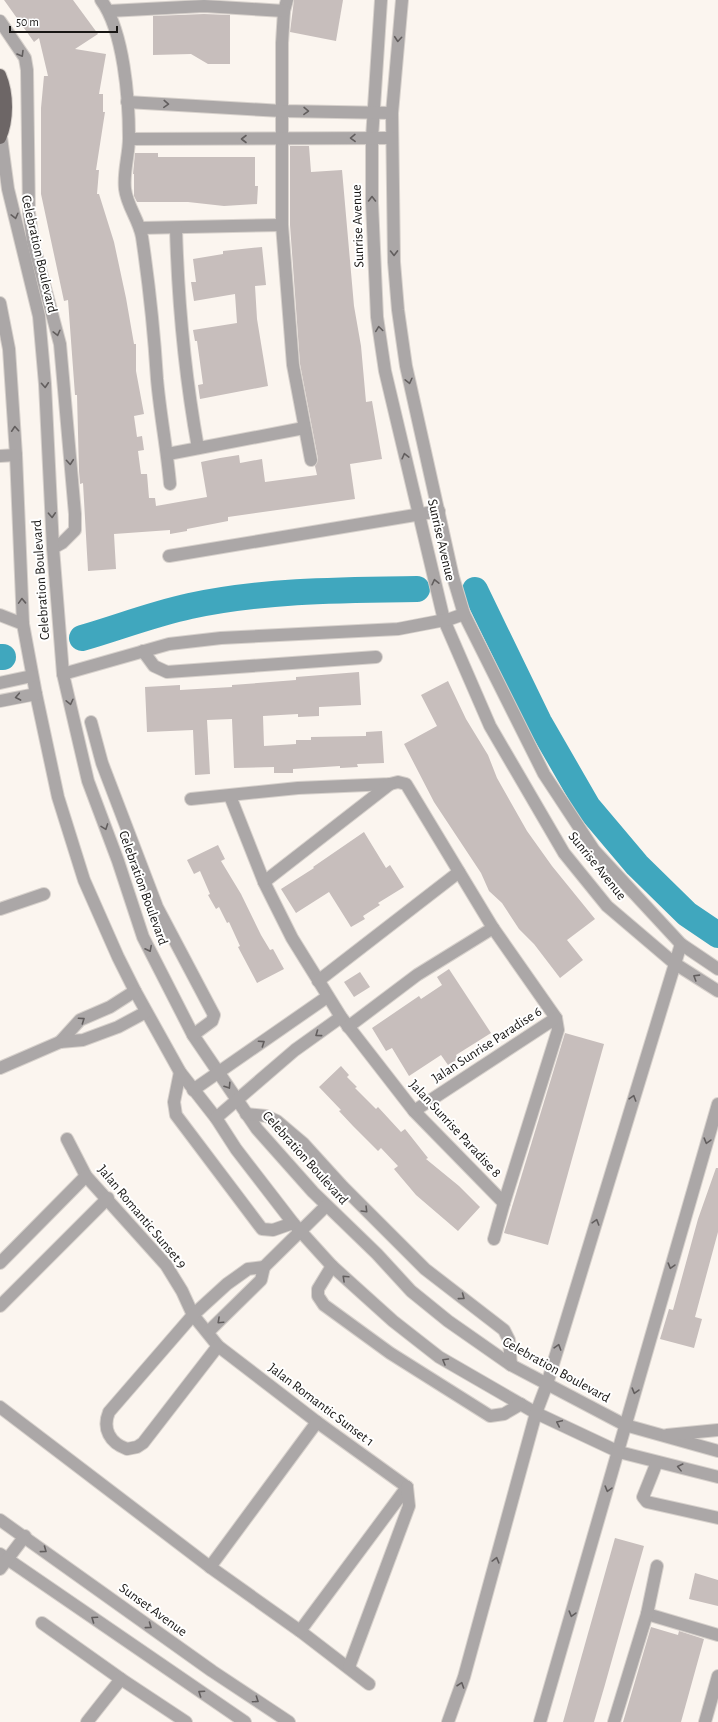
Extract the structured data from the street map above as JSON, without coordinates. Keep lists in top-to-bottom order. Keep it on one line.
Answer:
{"streets":{"street":["Sunrise Avenue","Celebration Boulevard","Jalan Sunrise Paradise 6","Jalan Sunrise Paradise 8","Jalan Romantic Sunset 9","Jalan Romantic Sunset 1","Sunset Avenue"]},"crossings":[["Jalan Sunrise Paradise 6","Jalan Sunrise Paradise 8"],["Jalan Romantic Sunset 9","Jalan Romantic Sunset 1"]],"scale_bar":"50 m"}
